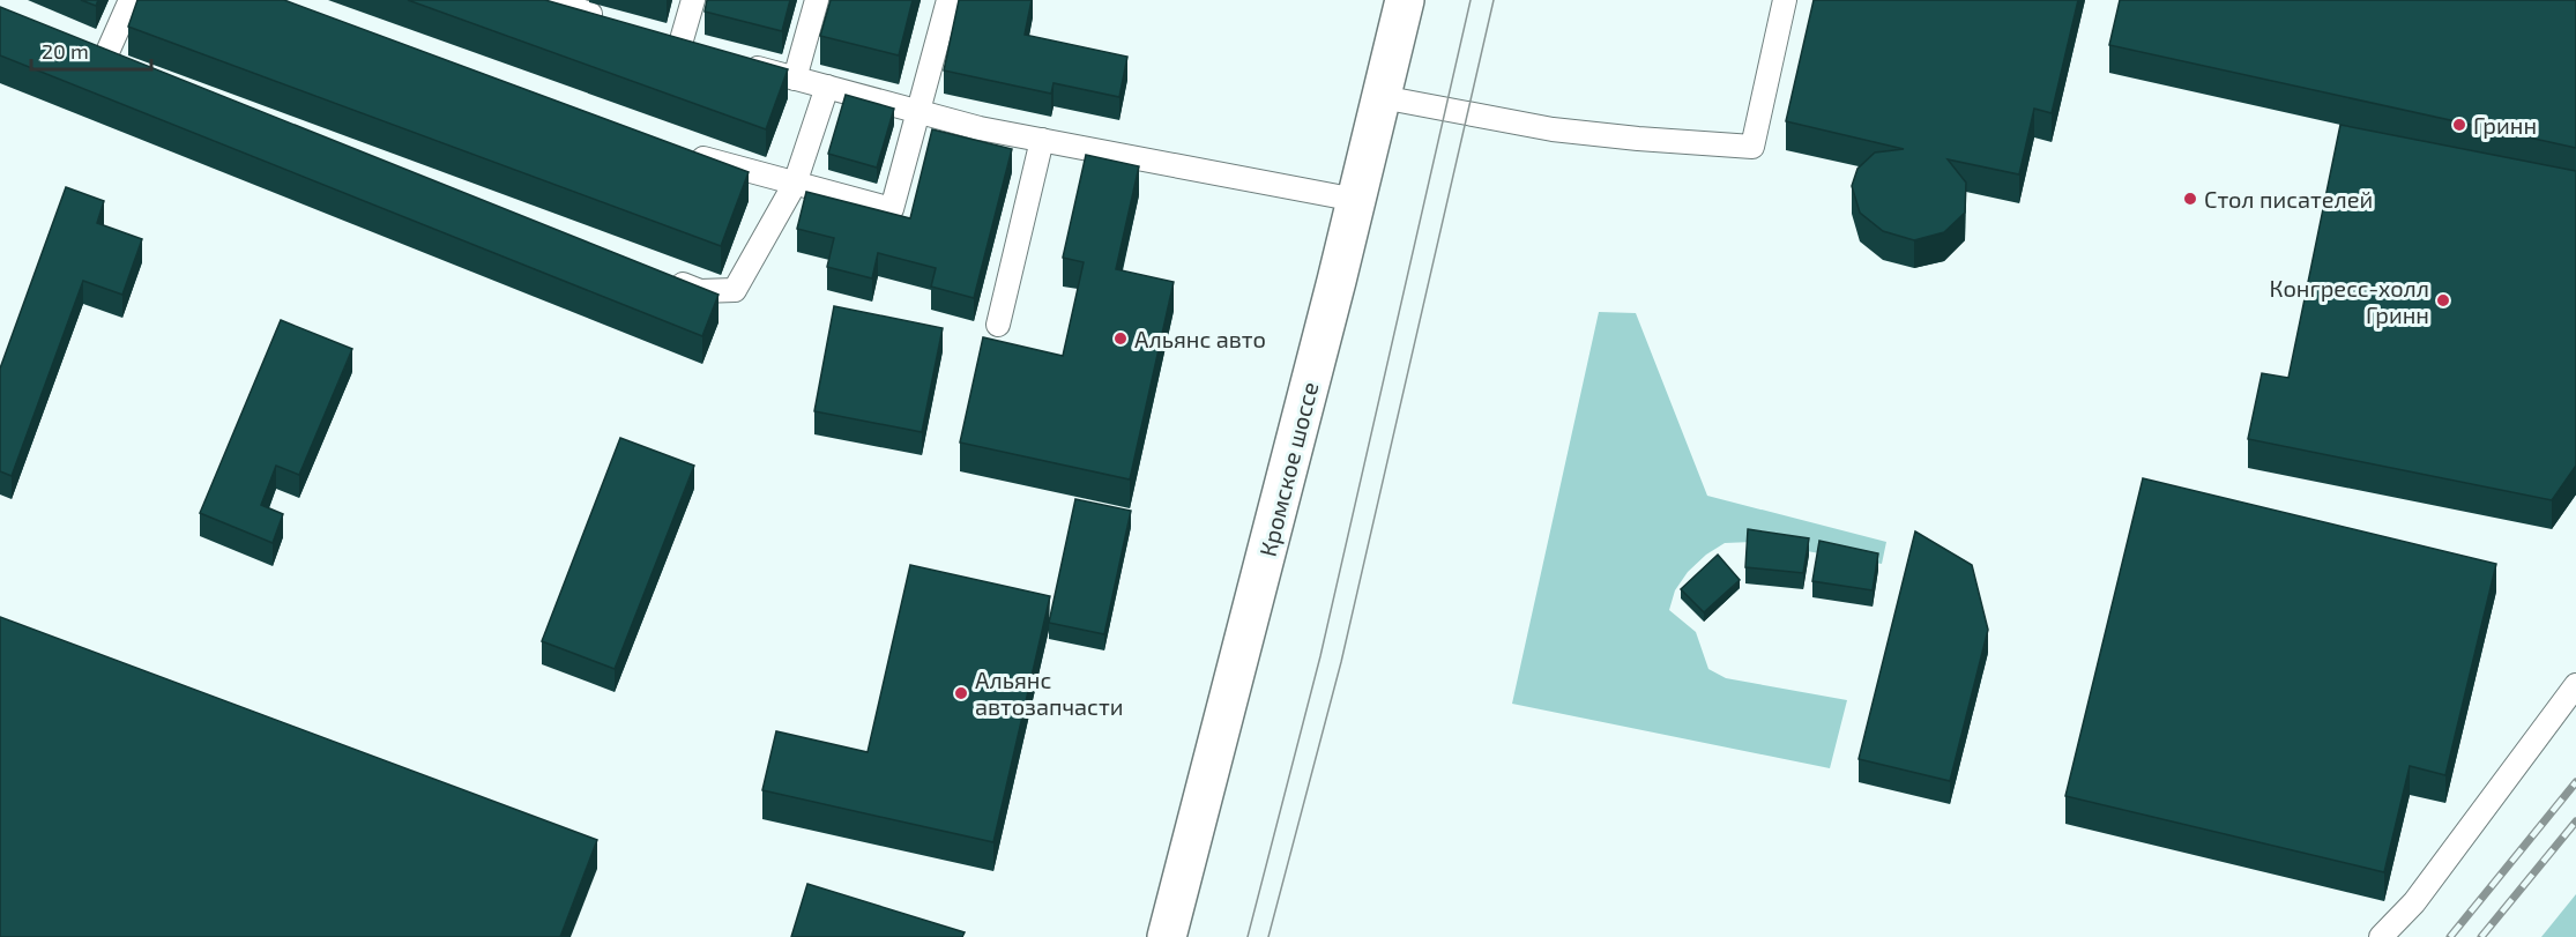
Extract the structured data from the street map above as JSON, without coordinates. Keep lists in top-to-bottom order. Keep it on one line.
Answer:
{"streets":{"main road":["Кромское шоссе"]},"places":["Гринн","Стол писателей","Конгресс-холл Гринн","Альянс авто","Альянс автозапчасти"],"scale_bar":"20 m"}
